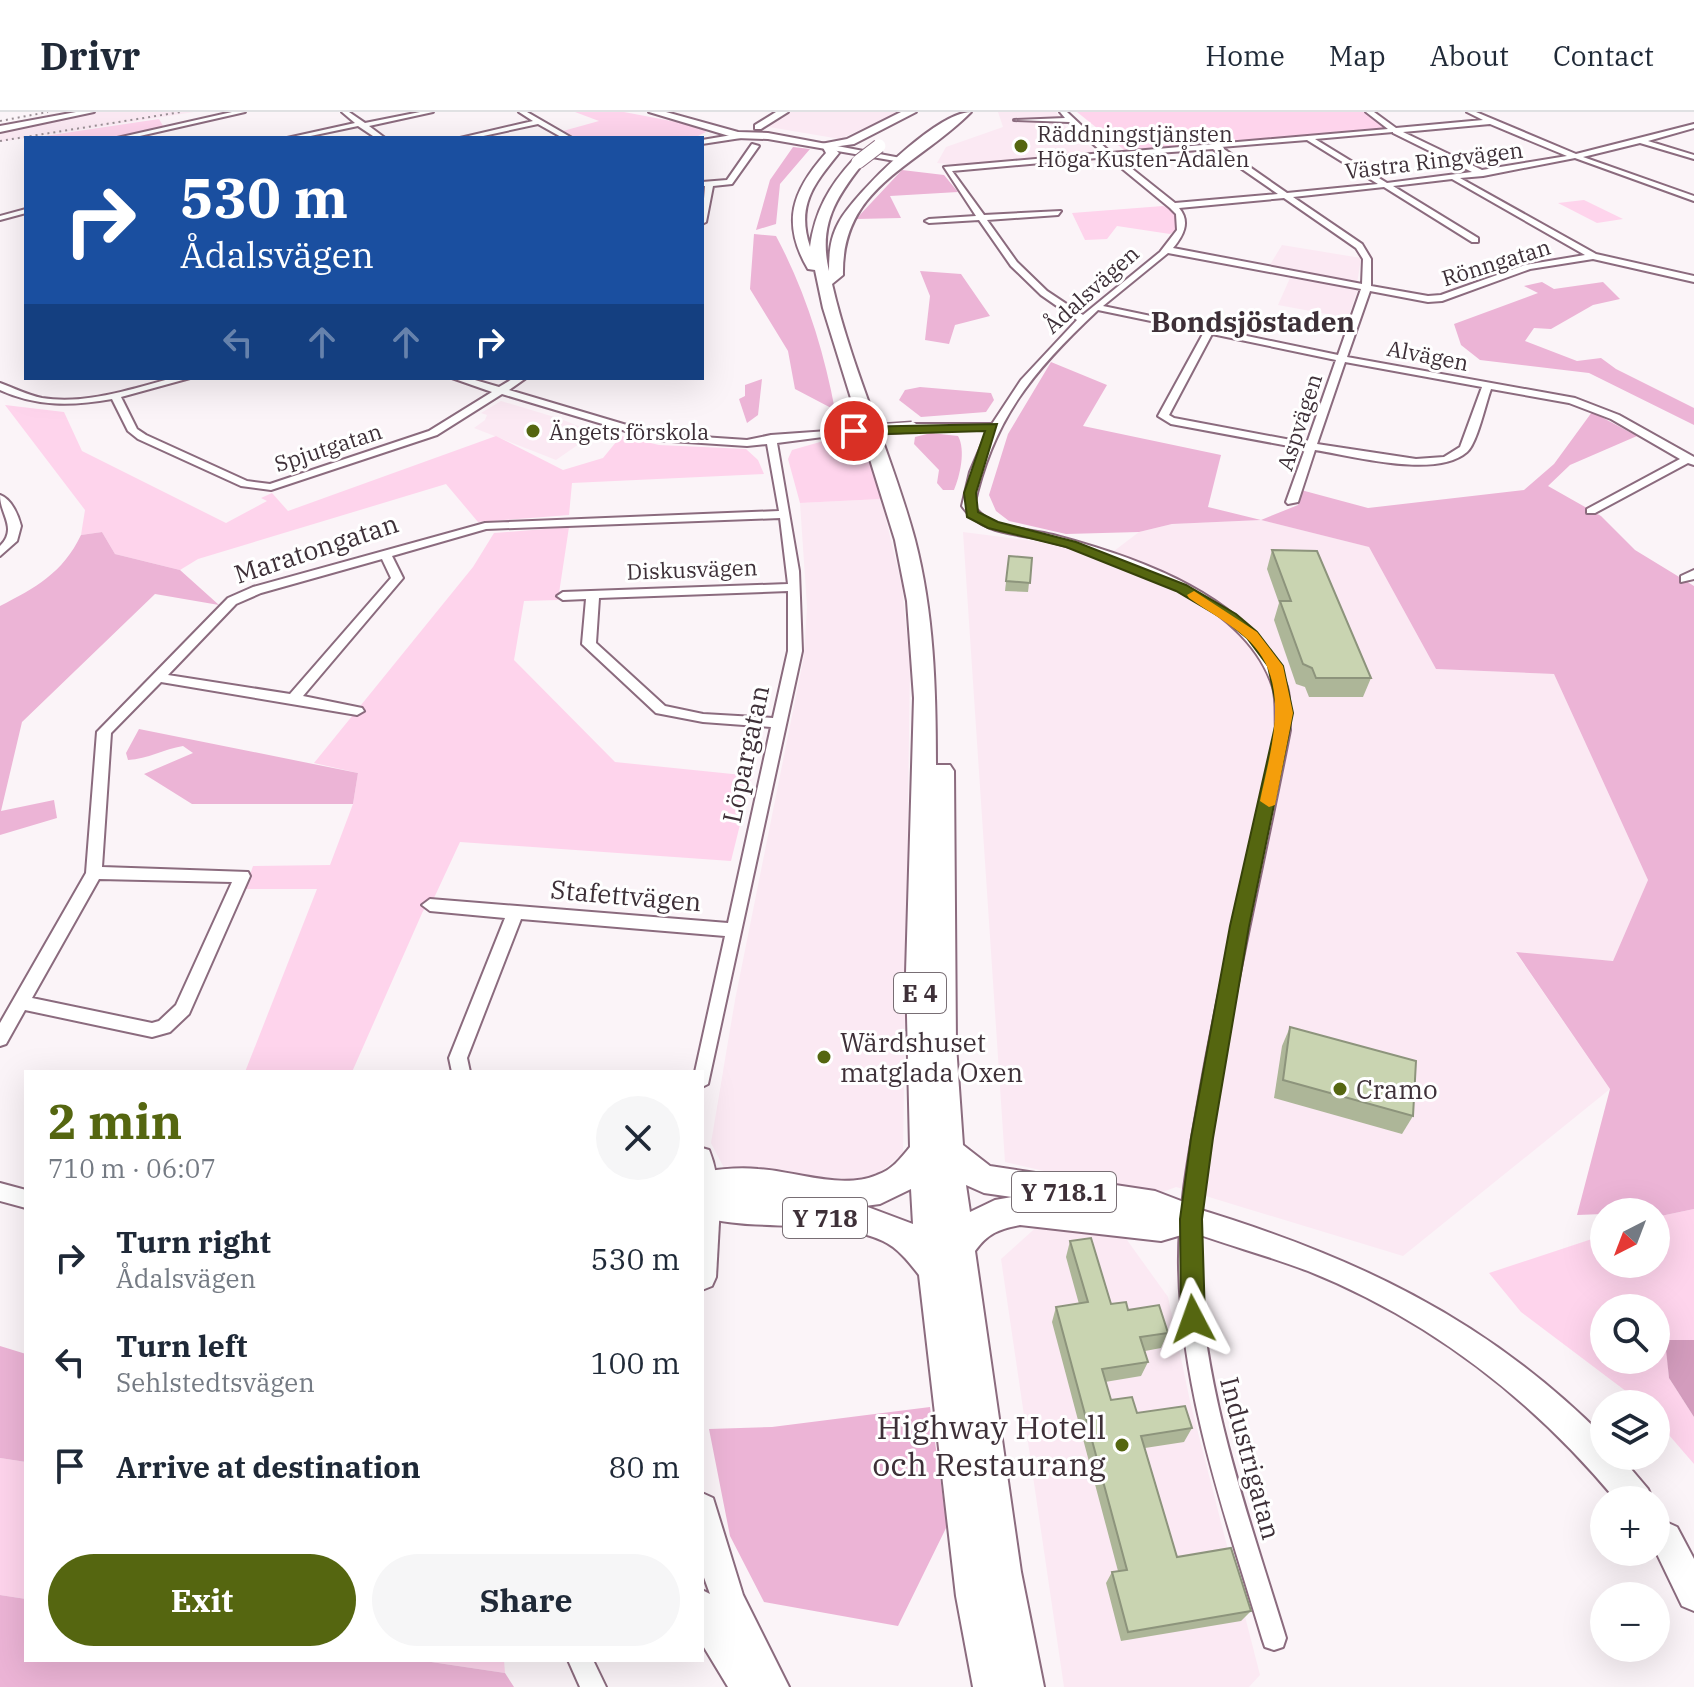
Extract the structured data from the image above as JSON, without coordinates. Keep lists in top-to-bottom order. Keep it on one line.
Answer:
{"streets":{"highway":["E 4","Y 718.1","Y 718"],"street":["Västra Ringvägen","Rönngatan","Ådalsvägen","Alvägen","Aspvägen","Spjutgatan","Maratongatan","Diskusvägen","Löpargatan","Stafettvägen","Industrigatan"]},"crossings":[["Västra Ringvägen","Ådalsvägen"],["Västra Ringvägen","Aspvägen"],["Rönngatan","Ådalsvägen"],["Rönngatan","Aspvägen"],["Ådalsvägen","Alvägen"],["Ådalsvägen","Industrigatan"],["Alvägen","Aspvägen"],["Maratongatan","Löpargatan"],["Diskusvägen","Löpargatan"],["Löpargatan","Stafettvägen"],["E 4","Y 718.1"],["E 4","Y 718"],["Y 718.1","Y 718"],["Y 718.1","Industrigatan"]],"districts":["Bondsjöstaden"],"places":["Räddningstjänsten Höga Kusten-Ådalen","Ängets förskola","Wärdshuset matglada Oxen","Cramo","Highway Hotell och Restaurang"],"north":"bottom left","page":{"header":"Drivr","nav":["Home","Map","About","Contact"],"turn":["530 m","Ådalsvägen"],"heading":["2 min","710 m · 06:07"],"map_buttons":["+","−"],"list":[{"name":"Turn right","note":"Ådalsvägen","value":"530 m"},{"name":"Turn left","note":"Sehlstedtsvägen","value":"100 m"},{"name":"Arrive at destination","value":"80 m"}],"buttons":["Exit","Share"]}}
